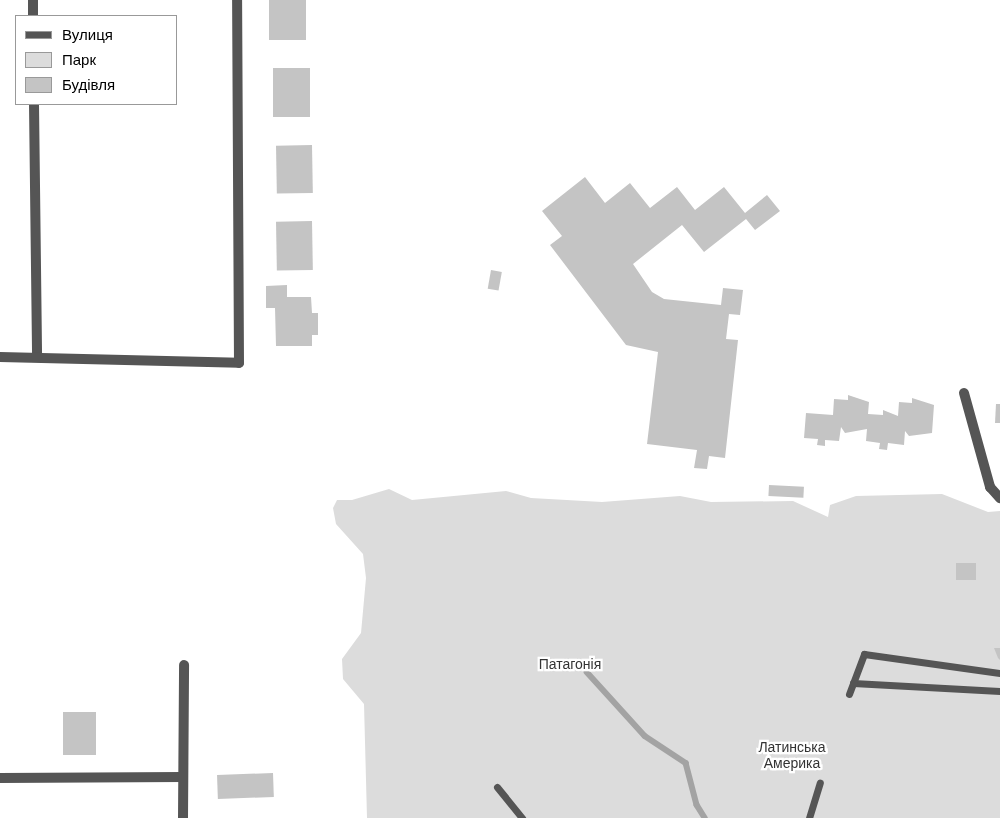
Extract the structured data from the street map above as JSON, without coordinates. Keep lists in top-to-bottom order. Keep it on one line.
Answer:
{"parks":["Патагонія","Латинська Америка"],"legend":["Вулиця","Парк","Будівля"]}
